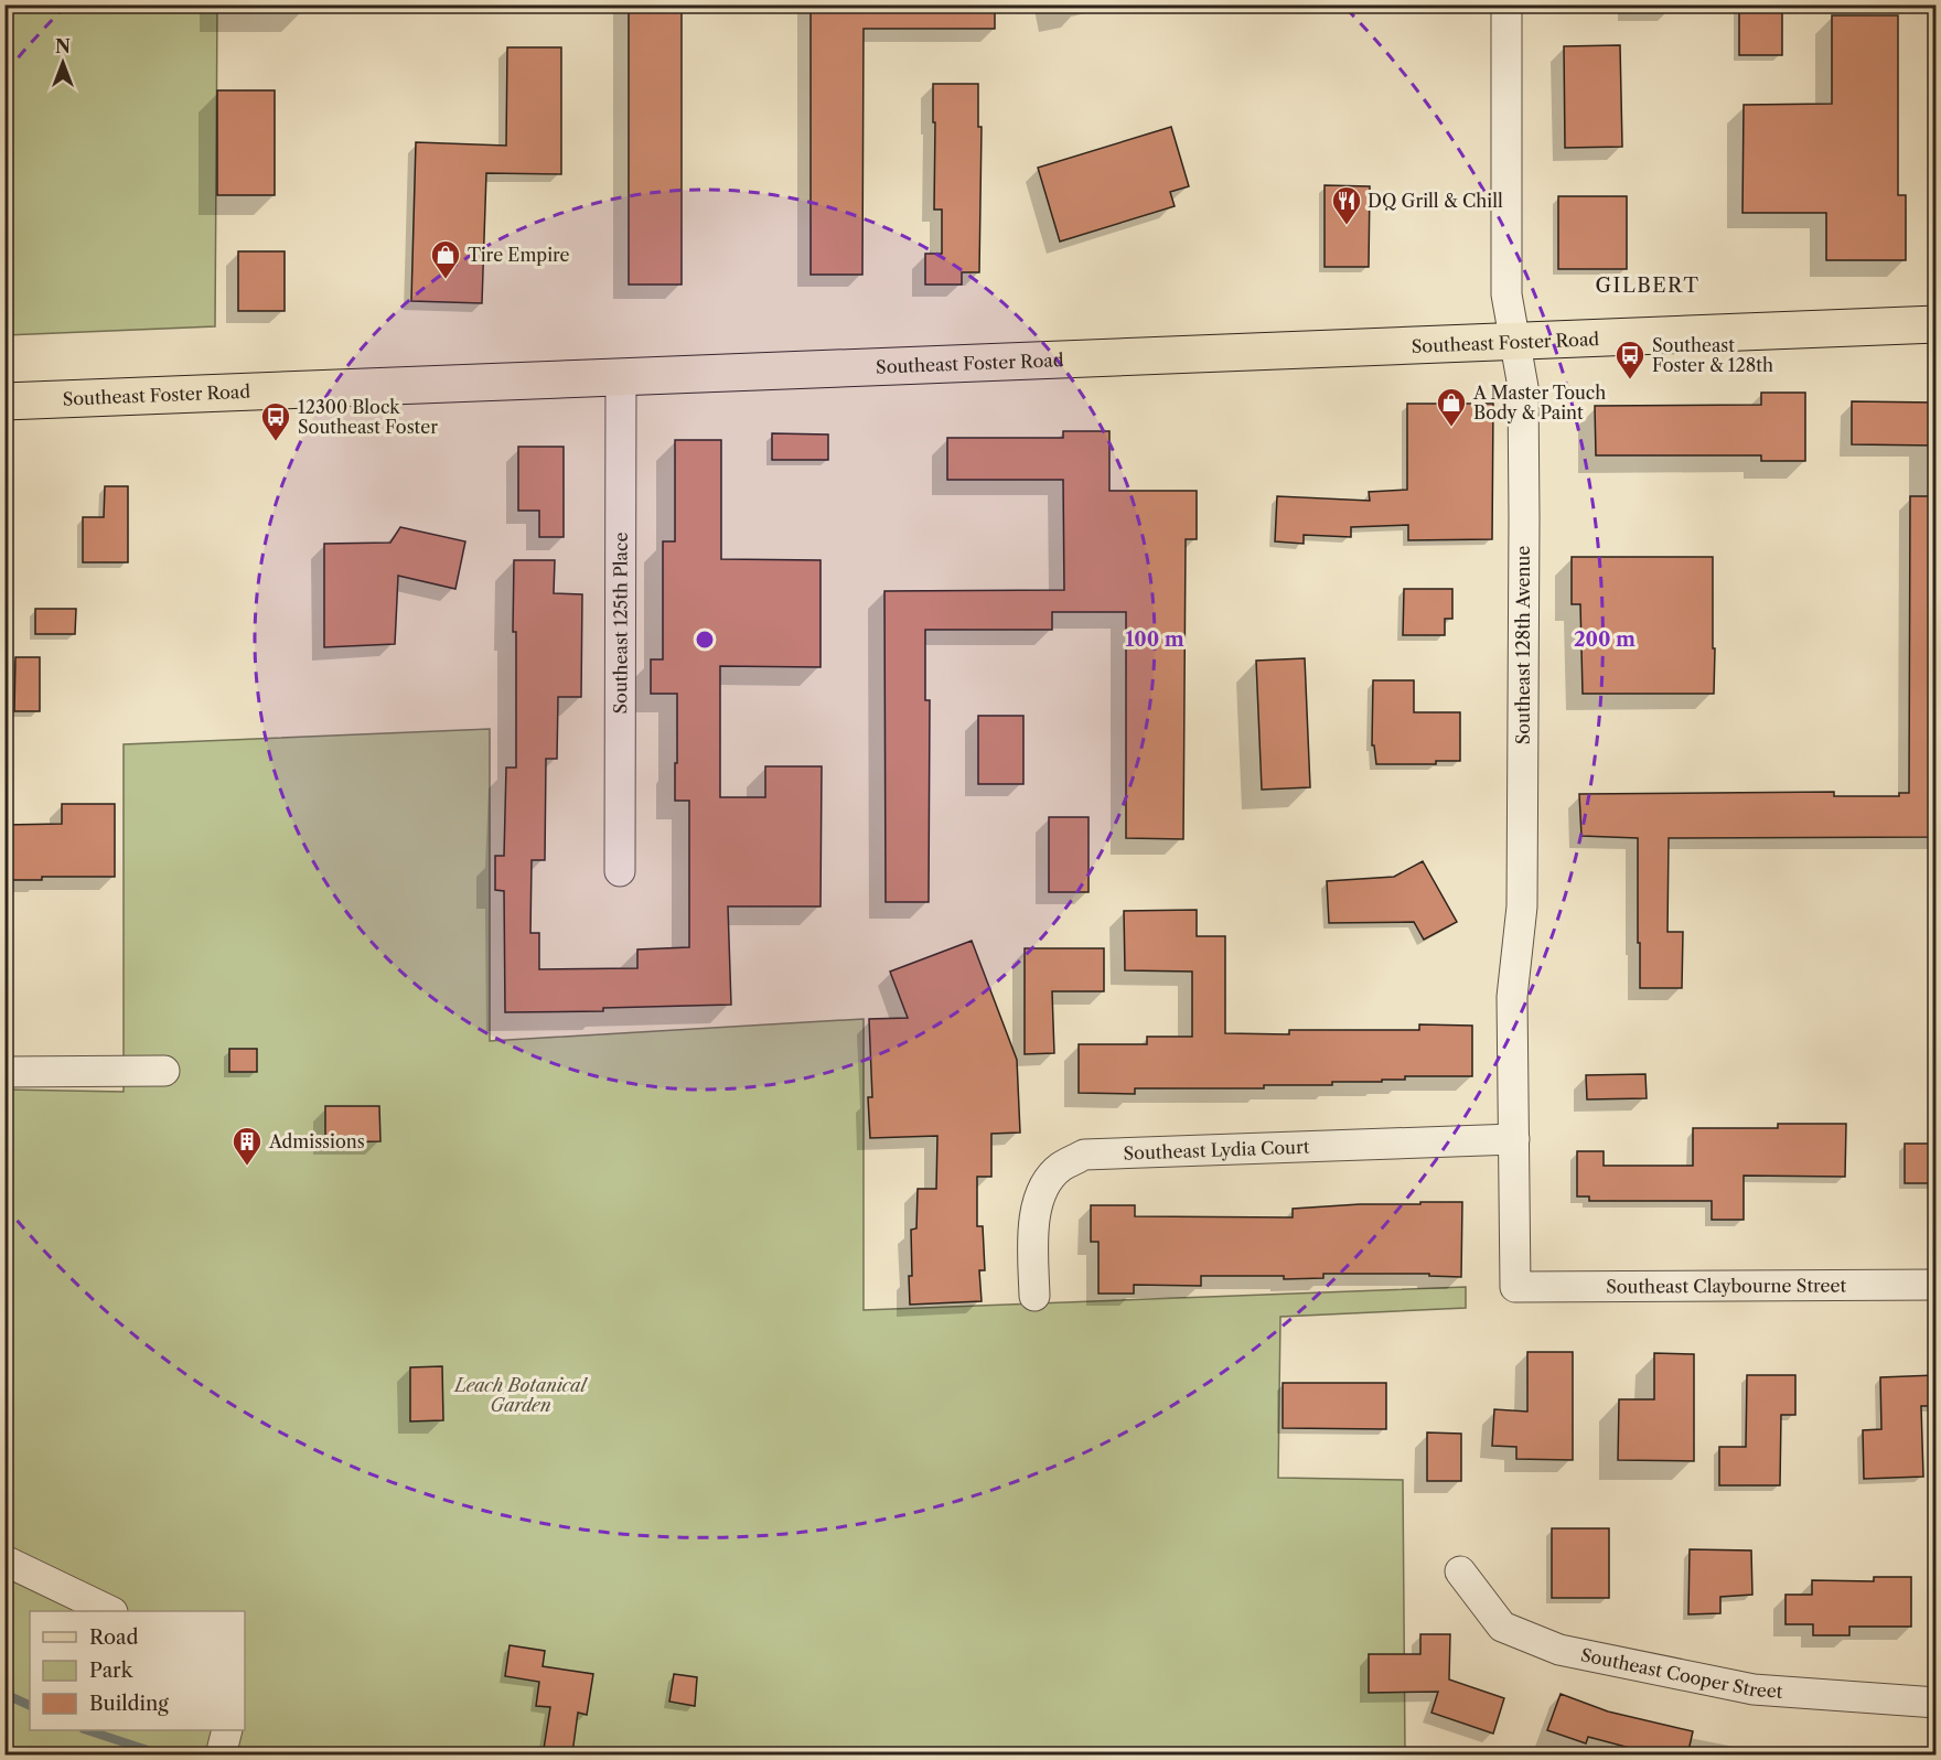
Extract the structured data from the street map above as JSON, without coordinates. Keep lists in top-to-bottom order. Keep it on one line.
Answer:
{"streets":{"main road":["Southeast Foster Road"],"street":["Southeast 125th Place","Southeast 128th Avenue","Southeast Lydia Court","Southeast Claybourne Street","Southeast Cooper Street"]},"crossings":[["Southeast Foster Road","Southeast 125th Place"],["Southeast Foster Road","Southeast 128th Avenue"],["Southeast 128th Avenue","Southeast Lydia Court"],["Southeast 128th Avenue","Southeast Claybourne Street"]],"districts":["GILBERT"],"parks":["Leach Botanical Garden"],"places":{"restaurant":["DQ Grill & Chill"],"shop":["Tire Empire","A Master Touch Body & Paint"],"bus stop":["Southeast Foster & 128th","12300 Block Southeast Foster"],"building":["Admissions"]},"legend":["Road","Park","Building"],"north":"top","rings":["100 m","200 m"]}
